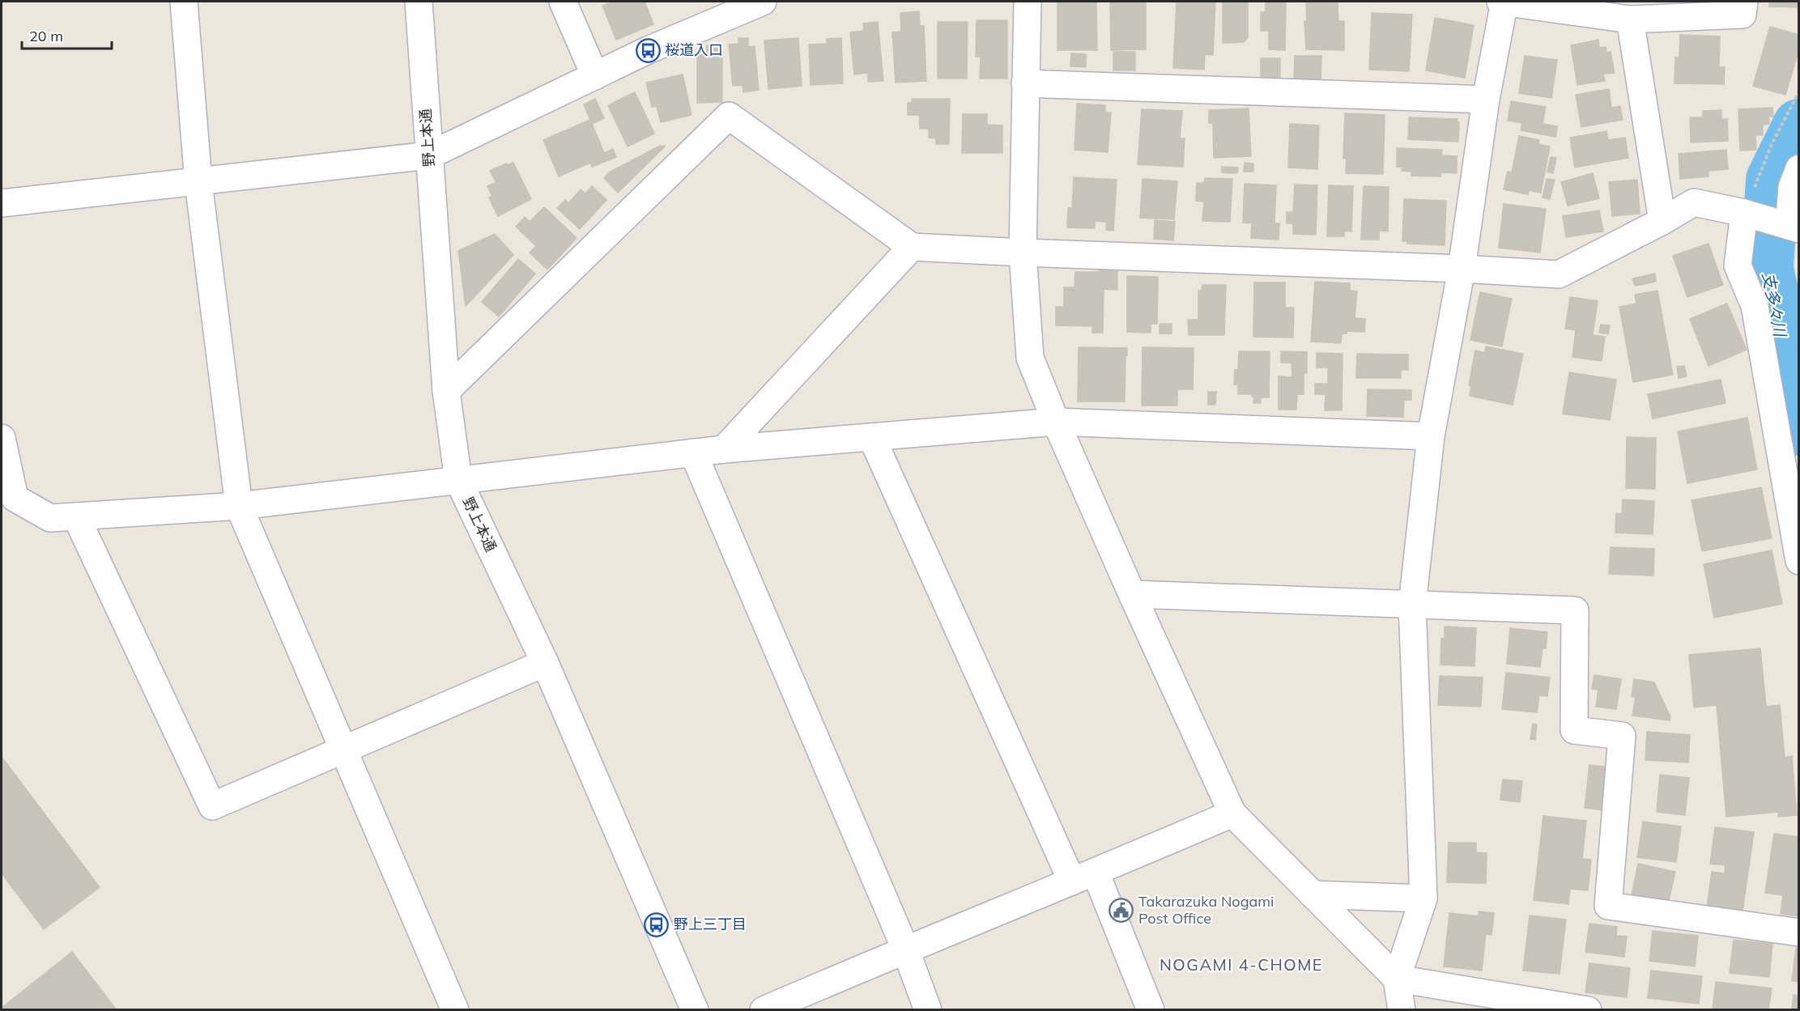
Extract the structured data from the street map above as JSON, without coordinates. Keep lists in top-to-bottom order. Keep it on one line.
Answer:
{"streets":{"street":["野上本通"]},"districts":["NOGAMI 4-CHOME"],"water":["支多々川"],"places":{"bus stop":["桜道入口","野上三丁目"],"public building":["Takarazuka Nogami Post Office"]},"scale_bar":"20 m"}
